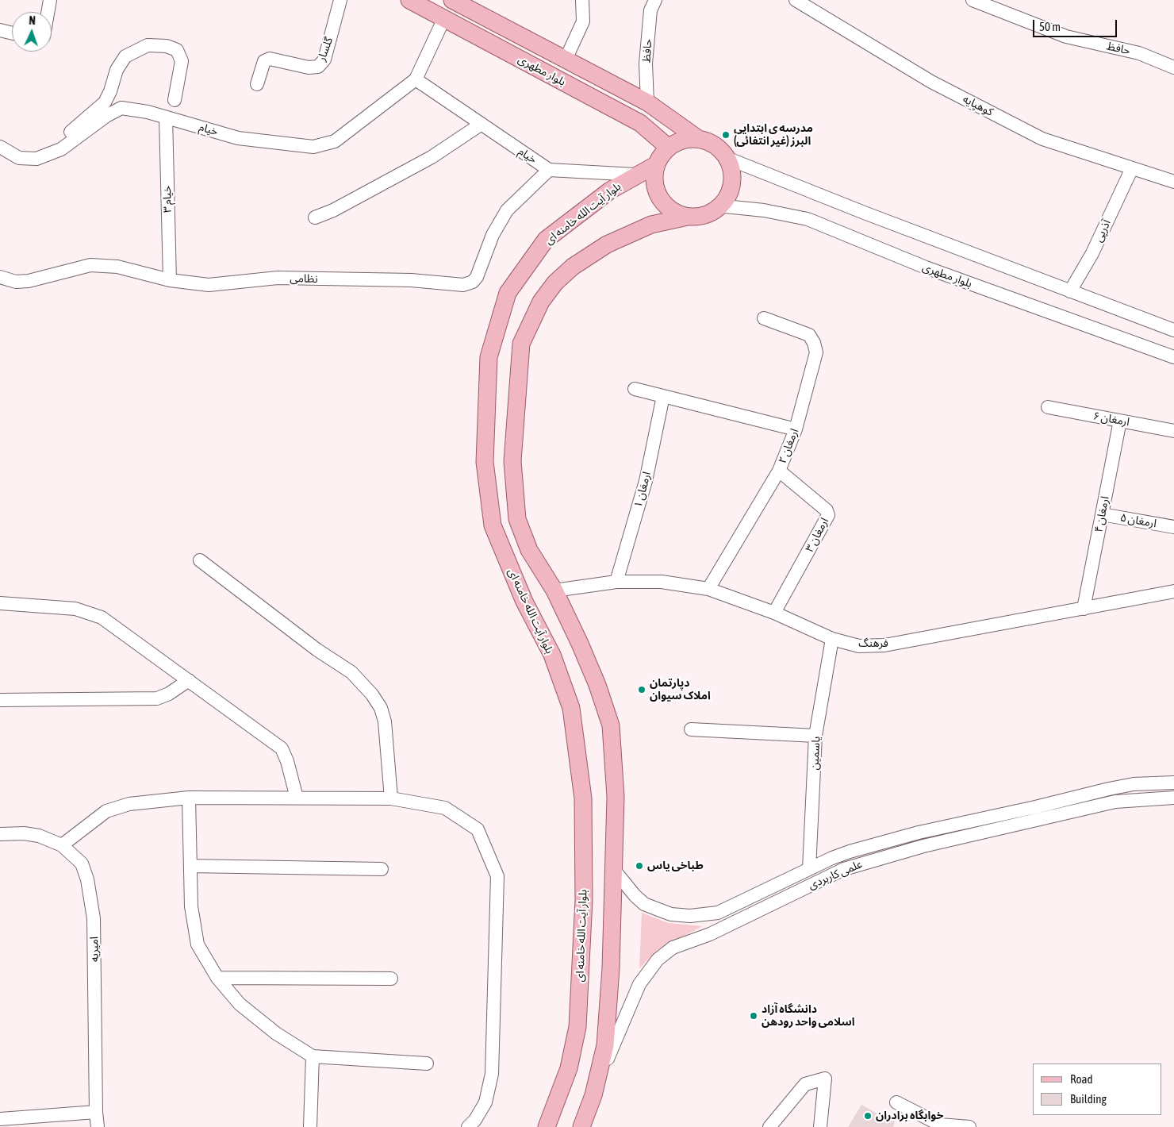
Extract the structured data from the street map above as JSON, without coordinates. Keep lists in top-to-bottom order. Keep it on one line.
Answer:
{"streets":{"main road":["بلوار مطهری","بلوار آیت الله خامنه ای"],"street":["حافظ","گلسار","کوهپایه","خیام","خیام ۳","آذرپی","نظامی","ارمغان ۶","ارمغان ۲","ارمغان ۱","ارمغان ۴","ارمغان ۵","ارمغان ۳","فرهنگ","یاسمین","علمی کاربردی","امیریه"]},"crossings":[["حافظ","بلوار مطهری"],["بلوار مطهری","خیام"],["بلوار مطهری","بلوار آیت الله خامنه ای"],["کوهپایه","آذرپی"],["خیام","خیام ۳"],["خیام","بلوار آیت الله خامنه ای"],["خیام","نظامی"],["خیام ۳","نظامی"],["ارمغان ۶","ارمغان ۴"],["ارمغان ۲","ارمغان ۳"],["ارمغان ۲","فرهنگ"],["ارمغان ۱","فرهنگ"],["ارمغان ۴","ارمغان ۵"],["ارمغان ۴","فرهنگ"],["ارمغان ۳","فرهنگ"],["فرهنگ","یاسمین"],["یاسمین","علمی کاربردی"]],"places":["مدرسه ی ابتدایی (غیر انتفائی) البرز","دپارتمان املاک سیوان","طباخی یاس","دانشگاه آزاد اسلامی واحد رودهن","خوابگاه برادران"],"legend":["Road","Building"],"scale_bar":"50 m","north":"top"}
